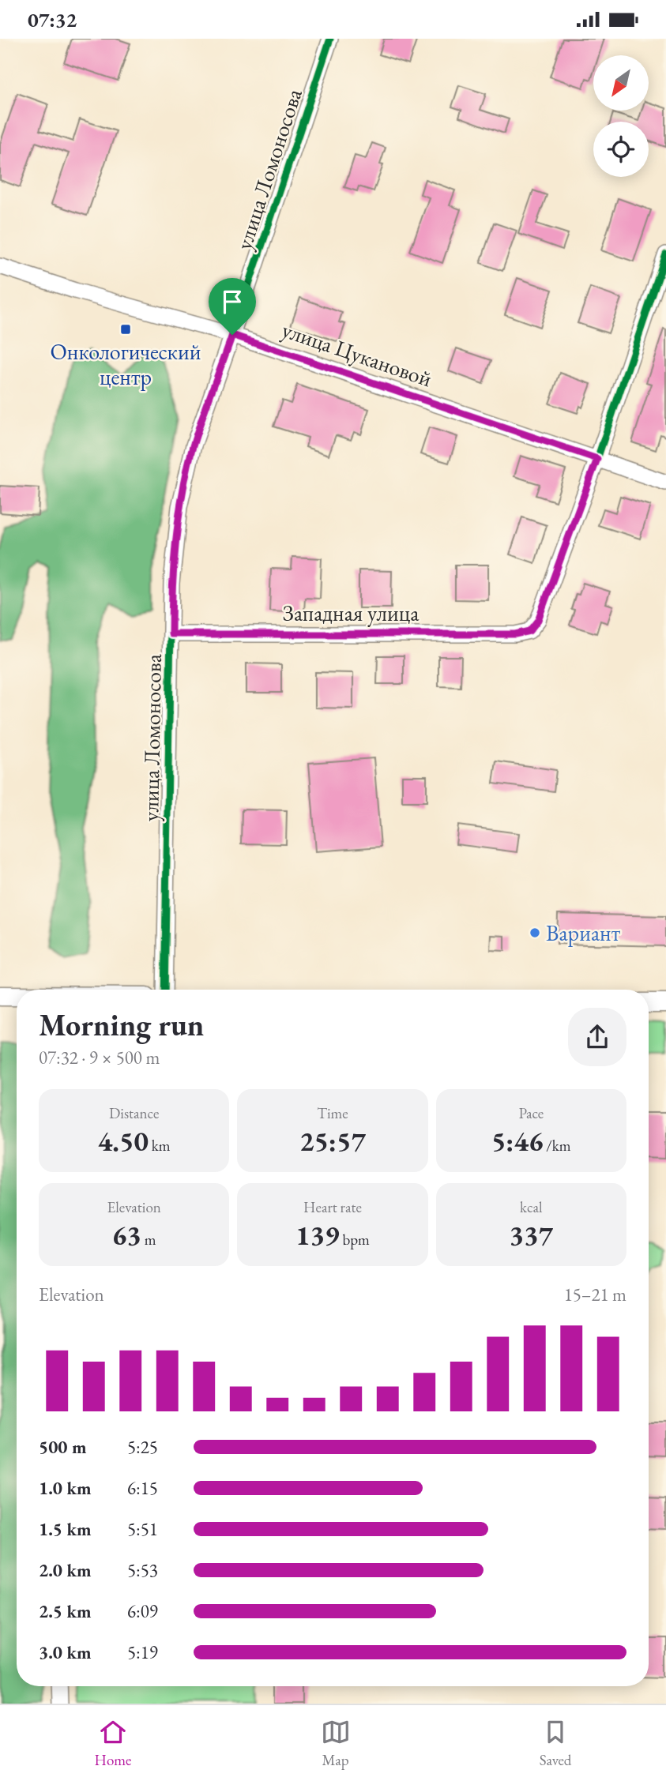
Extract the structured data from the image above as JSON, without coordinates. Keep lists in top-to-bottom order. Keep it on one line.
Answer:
{"streets":{"street":["улица Ломоносова","улица Цукановой","Западная улица"]},"crossings":[["улица Ломоносова","улица Цукановой"],["улица Ломоносова","Западная улица"],["улица Цукановой","Западная улица"]],"places":{"transit":["Онкологический центр"],"other":["Вариант"]},"north":"bottom left","page":{"status":"07:32","heading":["Morning run","07:32 · 9 × 500 m"],"stats":[["Distance","4.50 km"],["Time","25:57"],["Pace","5:46 /km"],["Elevation","63 m"],["Heart rate","139 bpm"],["kcal","337"]],"chart":["Elevation","15–21 m"],"list":[{"name":"500 m","note":"5:25"},{"name":"1.0 km","note":"6:15"},{"name":"1.5 km","note":"5:51"},{"name":"2.0 km","note":"5:53"},{"name":"2.5 km","note":"6:09"},{"name":"3.0 km","note":"5:19"}],"tabs":["Home","Map","Saved"]}}
